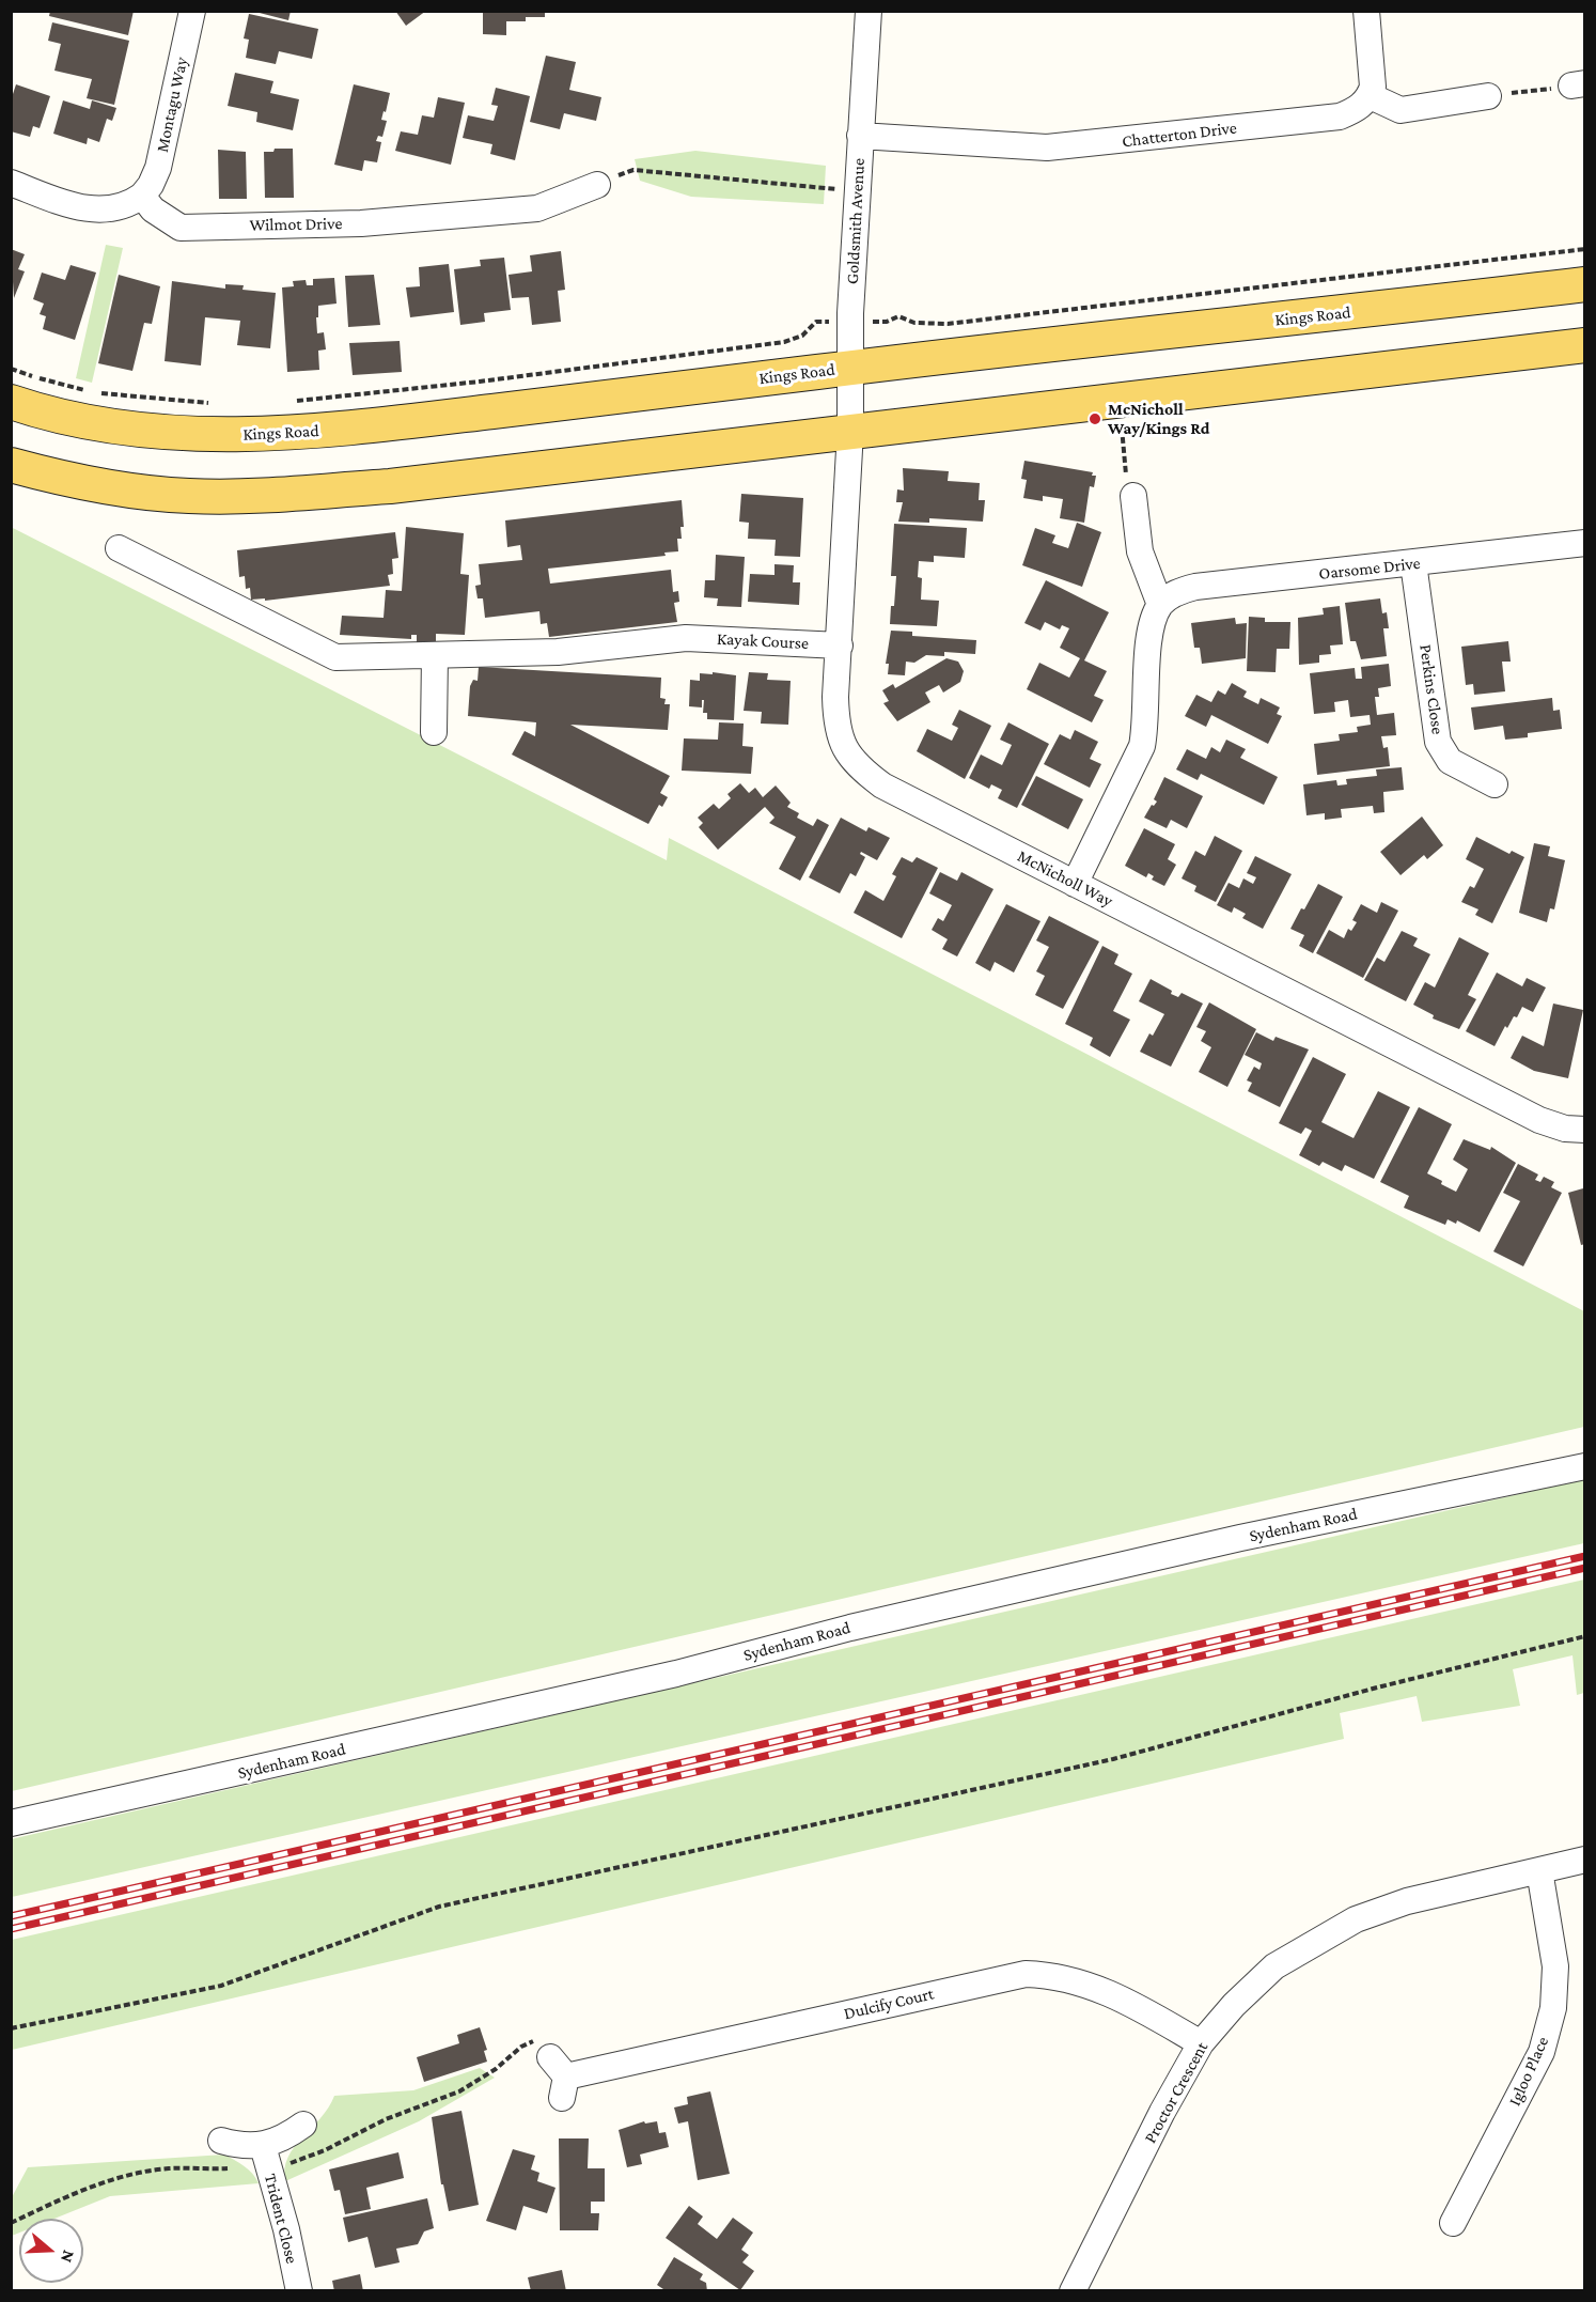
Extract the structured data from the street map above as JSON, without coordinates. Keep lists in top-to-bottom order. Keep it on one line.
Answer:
{"streets":{"main road":["Kings Road"],"street":["Montagu Way","Chatterton Drive","Goldsmith Avenue","Wilmot Drive","Oarsome Drive","Kayak Course","Perkins Close","McNicholl Way","Sydenham Road","Dulcify Court","Igloo Place","Proctor Crescent","Trident Close"]},"crossings":[["Montagu Way","Wilmot Drive"],["Chatterton Drive","Goldsmith Avenue"],["Goldsmith Avenue","Kings Road"],["Goldsmith Avenue","McNicholl Way"],["Oarsome Drive","Perkins Close"],["Kayak Course","McNicholl Way"],["Dulcify Court","Proctor Crescent"],["Igloo Place","Proctor Crescent"]],"places":["McNicholl Way/Kings Rd"],"north":"right"}
